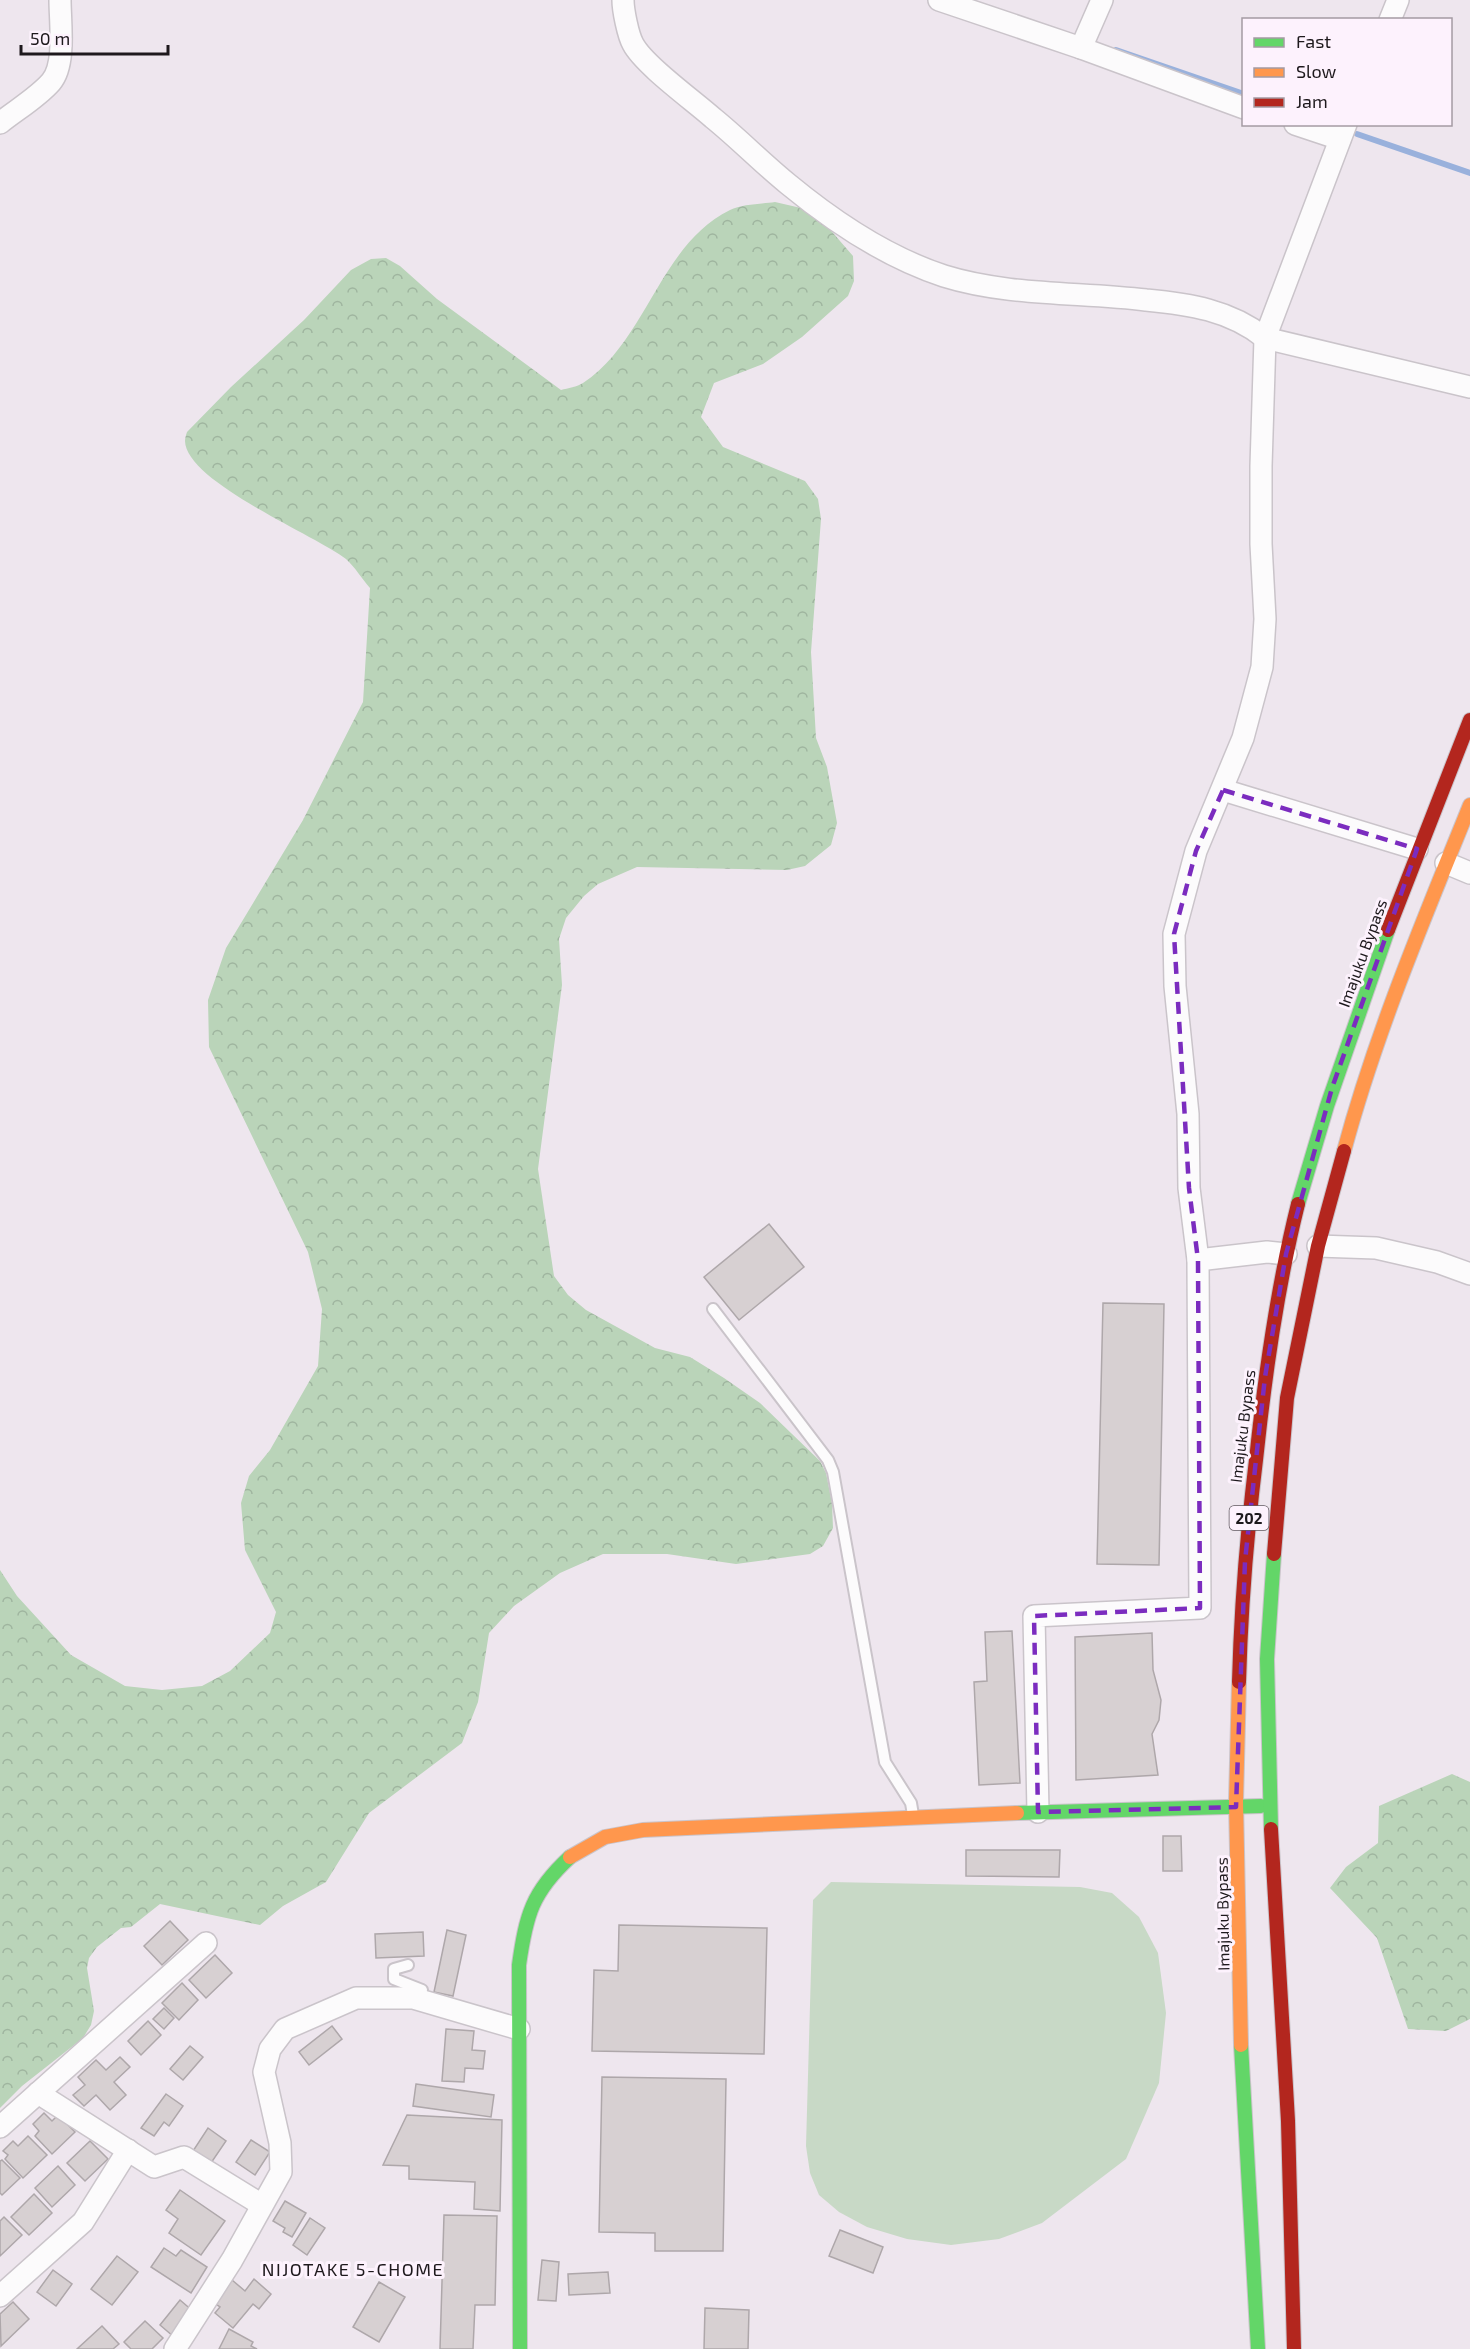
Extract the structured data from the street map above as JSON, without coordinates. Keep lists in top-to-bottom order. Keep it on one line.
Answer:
{"streets":{"main road":["Imajuku Bypass","202"]},"districts":["NIJOTAKE 5-CHOME"],"legend":["Fast","Slow","Jam"],"scale_bar":"50 m"}
